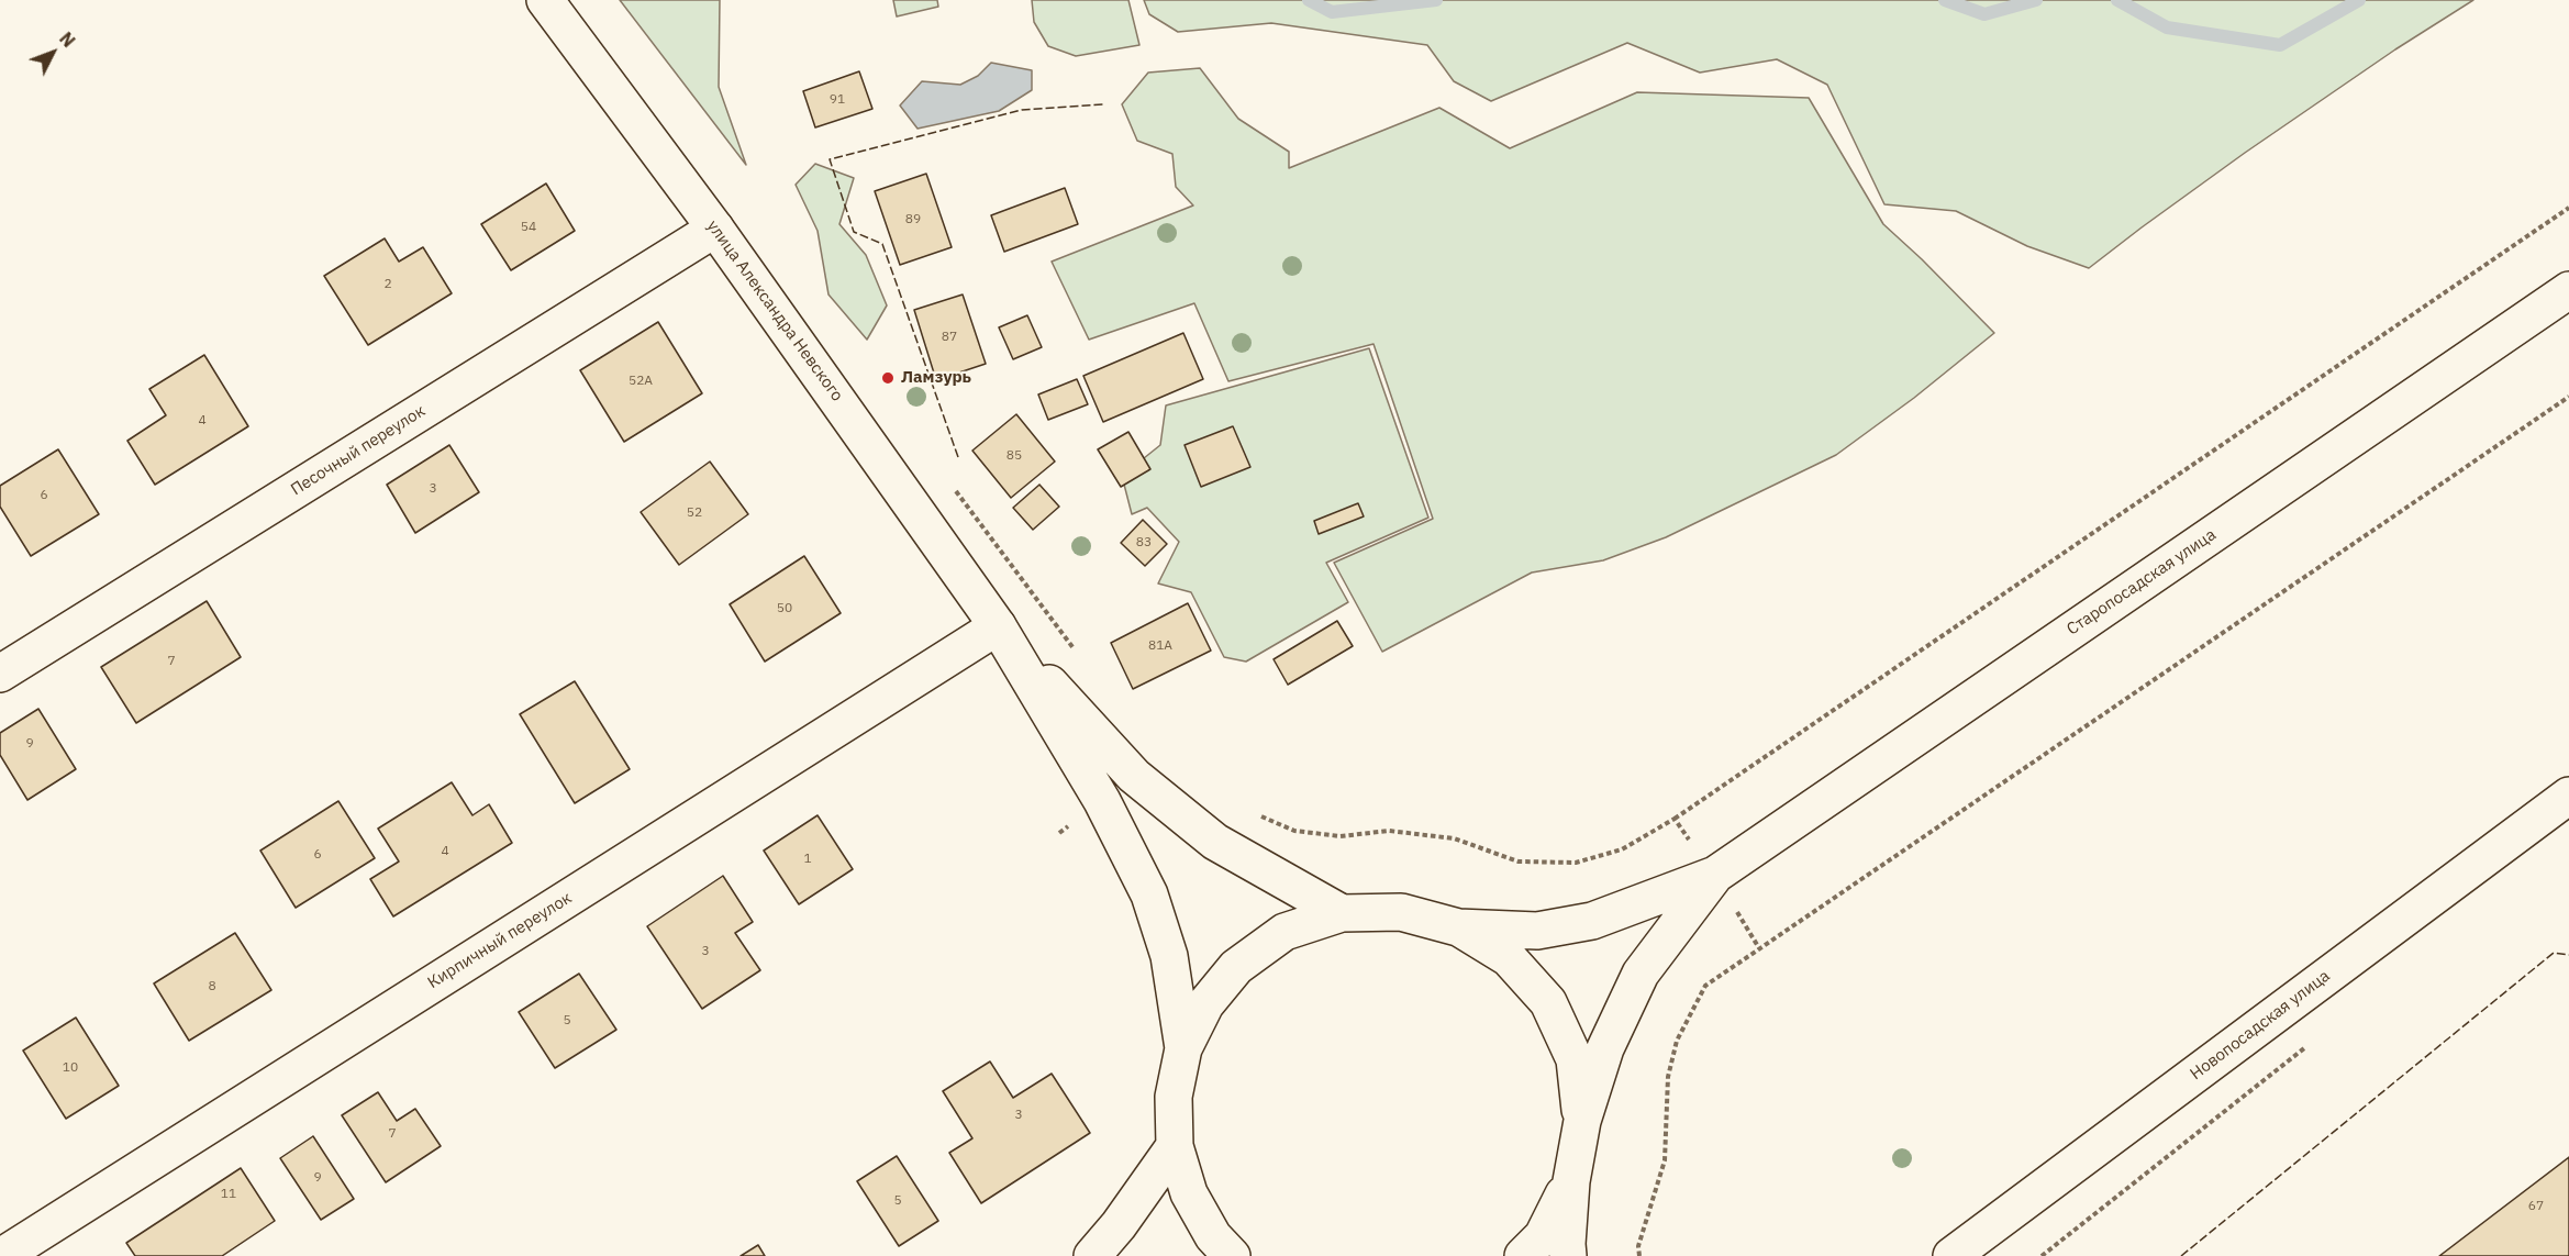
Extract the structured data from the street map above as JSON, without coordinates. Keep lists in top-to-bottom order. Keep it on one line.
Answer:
{"streets":{"main road":["улица Александра Невского","Песочный переулок","Старопосадская улица","Кирпичный переулок","Новопосадская улица"]},"crossings":[["улица Александра Невского","Песочный переулок"],["улица Александра Невского","Кирпичный переулок"]],"places":["Ламзурь"],"house_numbers":["91","89","54","2","87","52А","4","85","3","6","52","83","50","81А","7","9","4","6","1","3","8","5","10","3","7","9","11","5","67"],"north":"top right"}
